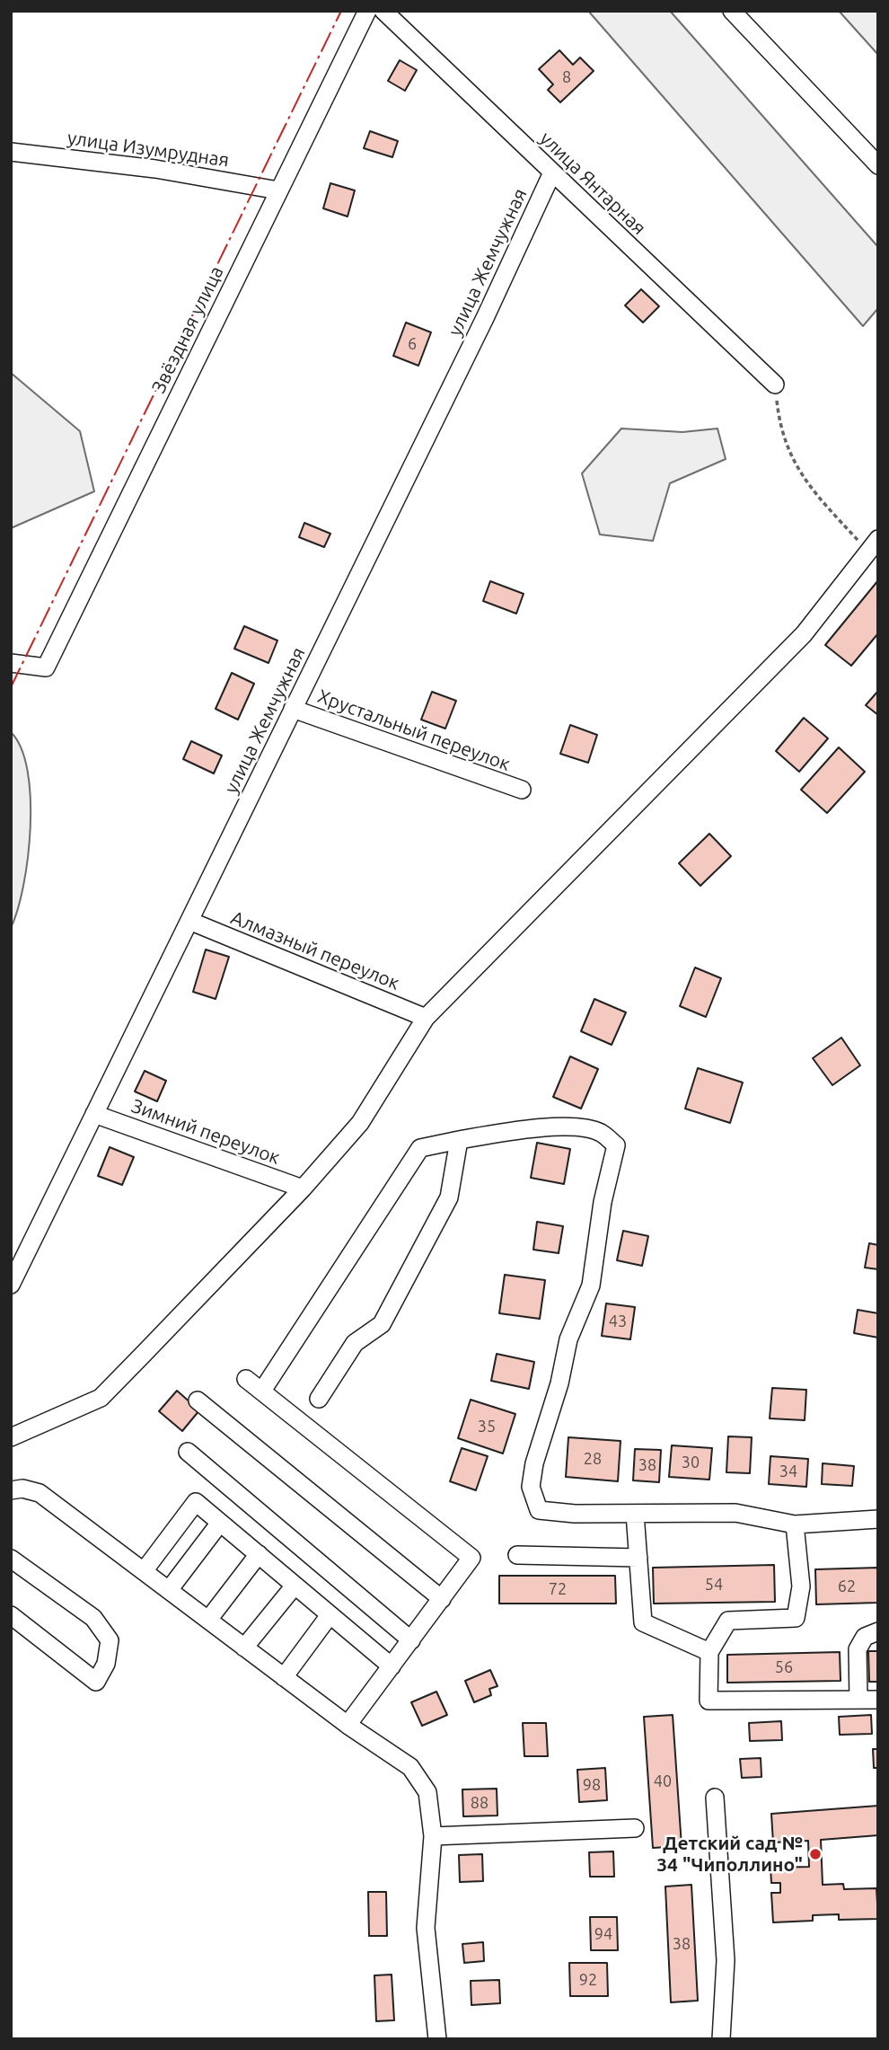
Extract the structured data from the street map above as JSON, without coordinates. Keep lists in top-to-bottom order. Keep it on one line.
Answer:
{"streets":{"street":["улица Изумрудная","улица Янтарная","улица Жемчужная","Звёздная улица","Хрустальный переулок","Алмазный переулок","Зимний переулок"]},"crossings":[["улица Изумрудная","Звёздная улица"],["улица Янтарная","улица Жемчужная"],["улица Жемчужная","Хрустальный переулок"],["улица Жемчужная","Алмазный переулок"],["улица Жемчужная","Зимний переулок"]],"places":["Детский сад № 34 \"Чиполлино\""],"house_numbers":["8","6","43","35","28","30","38","34","54","62","72","56","40","98","88","94","38","92"]}
